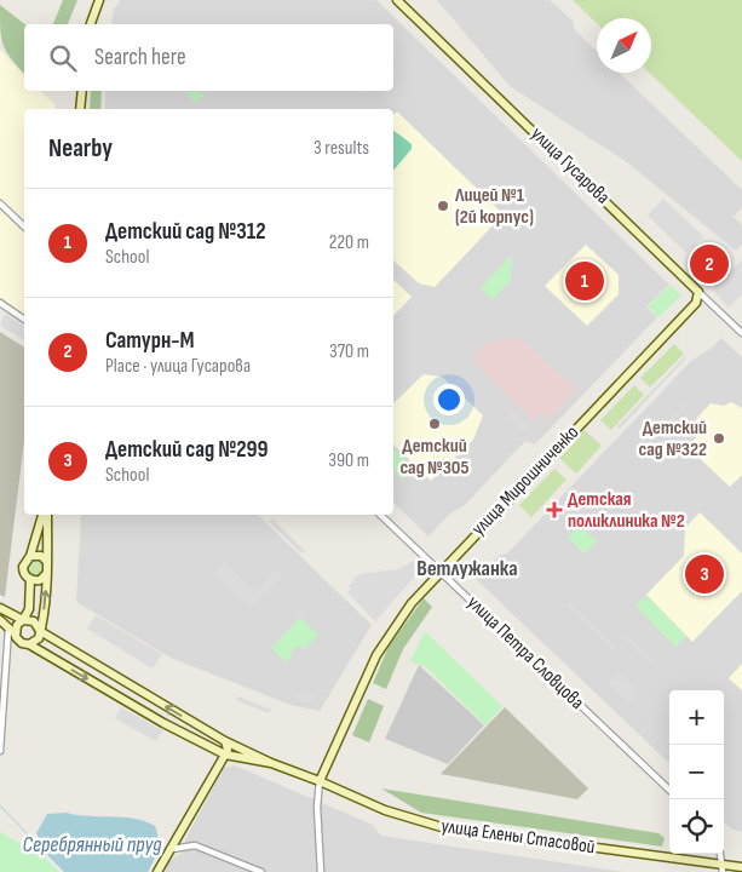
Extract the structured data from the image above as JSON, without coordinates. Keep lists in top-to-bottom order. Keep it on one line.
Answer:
{"streets":{"street":["улица Гусарова","улица Мирошниченко","улица Петра Словцова","улица Елены Стасовой"]},"crossings":[["улица Гусарова","улица Мирошниченко"],["улица Мирошниченко","улица Петра Словцова"],["улица Мирошниченко","улица Елены Стасовой"]],"districts":["Ветлужанка"],"water":["Серебрянный пруд"],"places":{"other":["Лицей №1 (2й корпус)","Детский сад №305","Детский сад №322"],"health":["Детская поликлиника №2"]},"north":"top right","page":{"search":"Search here","heading":["Nearby","3 results"],"list":[{"mark":"1","name":"Детский сад №312","note":"School","value":"220 m"},{"mark":"2","name":"Сатурн-М","note":"Place · улица Гусарова","value":"370 m"},{"mark":"3","name":"Детский сад №299","note":"School","value":"390 m"}],"pins":["2","1","3"],"map_buttons":["+","−"]}}
